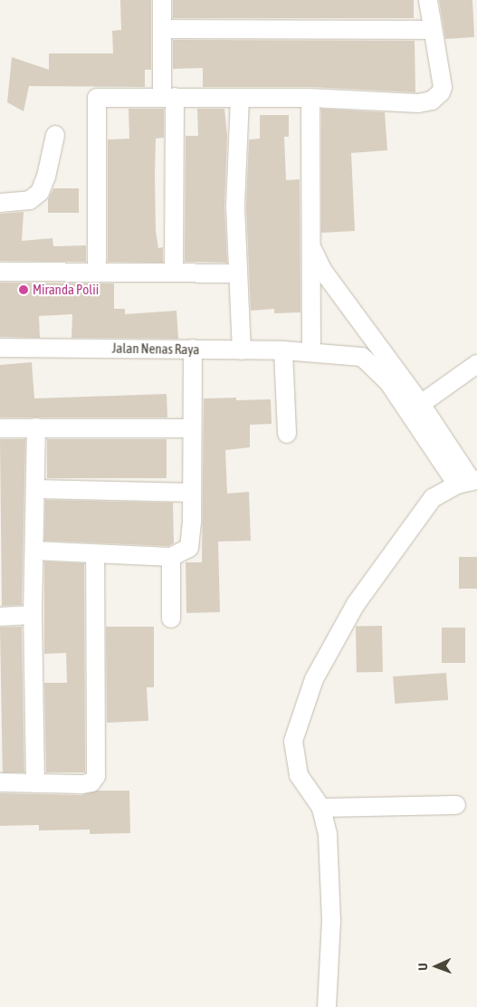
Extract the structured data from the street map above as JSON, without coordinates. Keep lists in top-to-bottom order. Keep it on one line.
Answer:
{"streets":{"street":["Jalan Nenas Raya"]},"places":["Miranda Polii"],"north":"left"}
